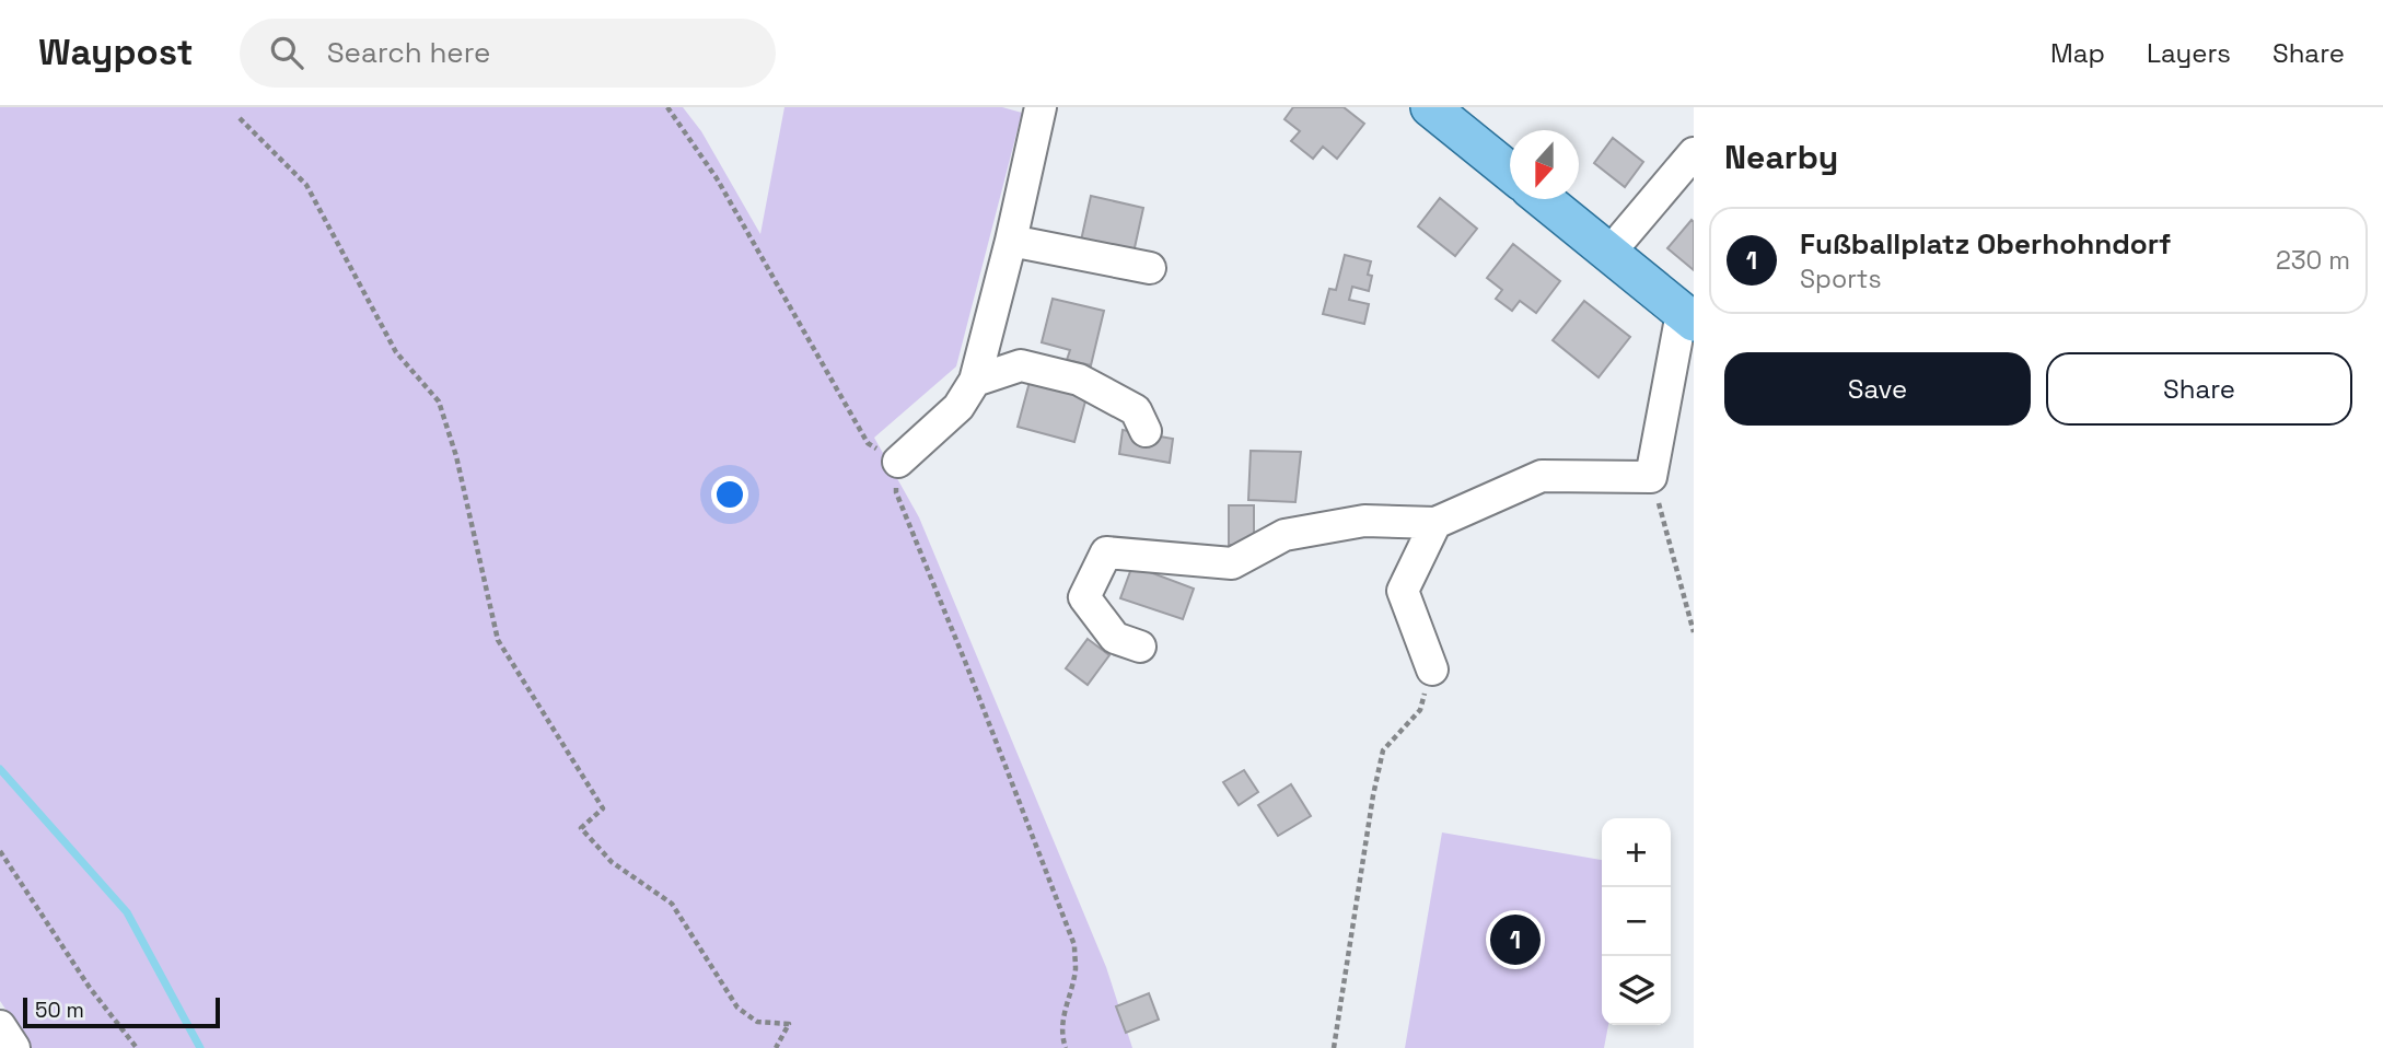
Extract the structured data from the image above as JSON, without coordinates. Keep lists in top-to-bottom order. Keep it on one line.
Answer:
{"scale_bar":"50 m","north":"bottom","page":{"header":"Waypost","search":"Search here","nav":["Map","Layers","Share"],"heading":"Nearby","list":[{"mark":"1","name":"Fußballplatz Oberhohndorf","note":"Sports","value":"230 m"}],"buttons":["Save","Share"],"map_buttons":["+","−"],"pins":"1","scale":"50 m"}}
